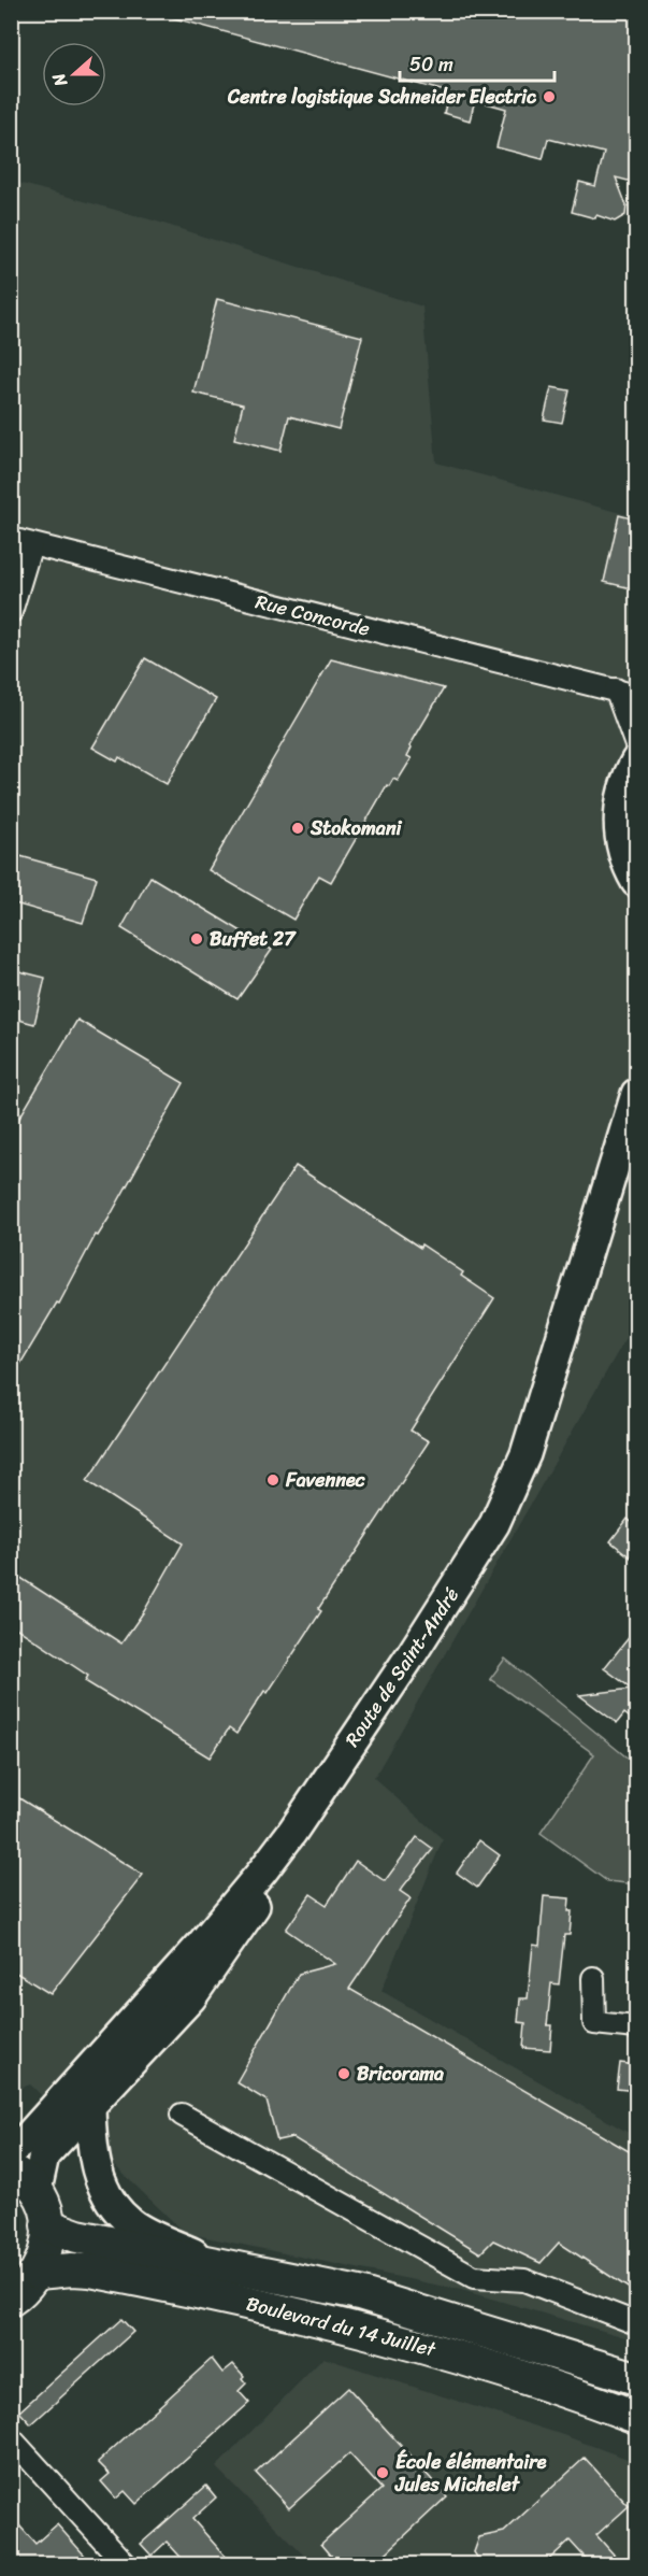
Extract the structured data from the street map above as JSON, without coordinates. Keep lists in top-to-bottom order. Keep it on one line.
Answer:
{"streets":{"main road":["Route de Saint-André","Boulevard du 14 Juillet"],"street":["Rue Concorde"]},"places":["Centre logistique Schneider Electric","Stokomani","Buffet 27","Favennec","Bricorama","École élémentaire Jules Michelet"],"scale_bar":"50 m","north":"left"}
